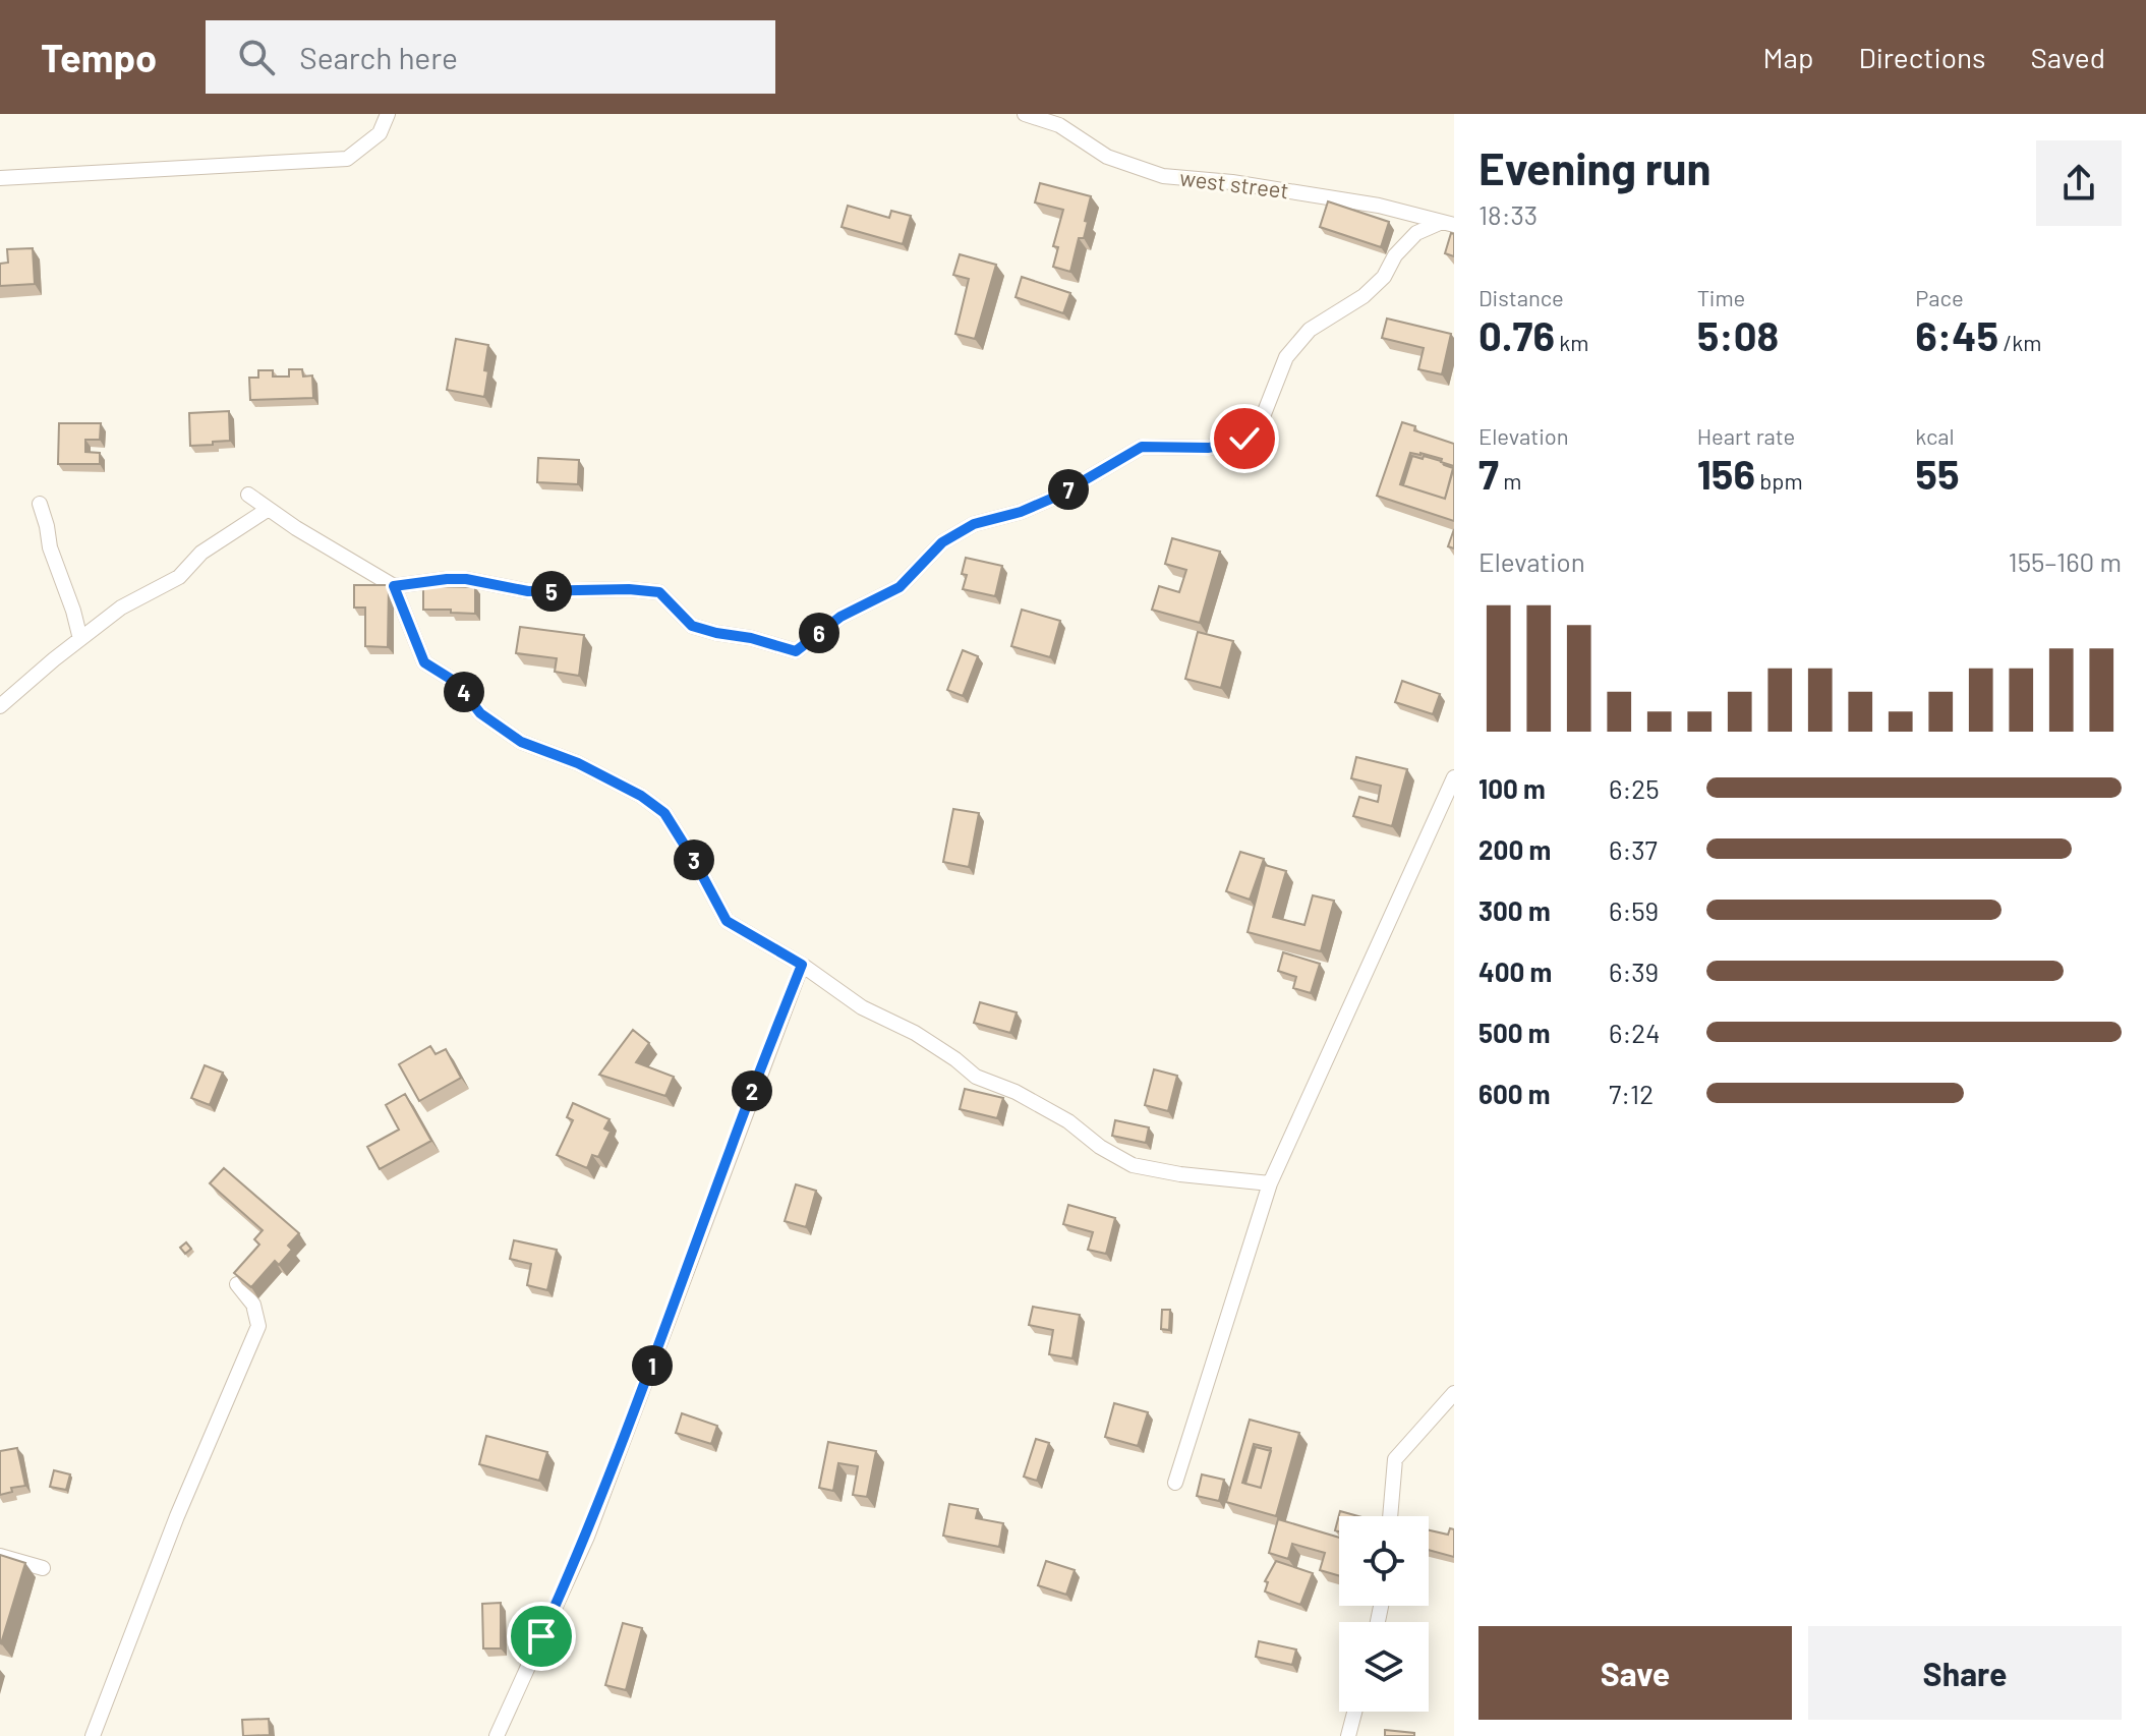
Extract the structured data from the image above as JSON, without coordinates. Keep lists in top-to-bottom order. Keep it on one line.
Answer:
{"streets":{"street":["west street"]},"page":{"header":"Tempo","search":"Search here","nav":["Map","Directions","Saved"],"heading":["Evening run","18:33"],"stats":[["Distance","0.76 km"],["Time","5:08"],["Pace","6:45 /km"],["Elevation","7 m"],["Heart rate","156 bpm"],["kcal","55"]],"pins":["7","5","6","4","3","2","1"],"chart":["Elevation","155–160 m"],"list":[{"name":"100 m","note":"6:25"},{"name":"200 m","note":"6:37"},{"name":"300 m","note":"6:59"},{"name":"400 m","note":"6:39"},{"name":"500 m","note":"6:24"},{"name":"600 m","note":"7:12"}],"buttons":["Save","Share"]}}
